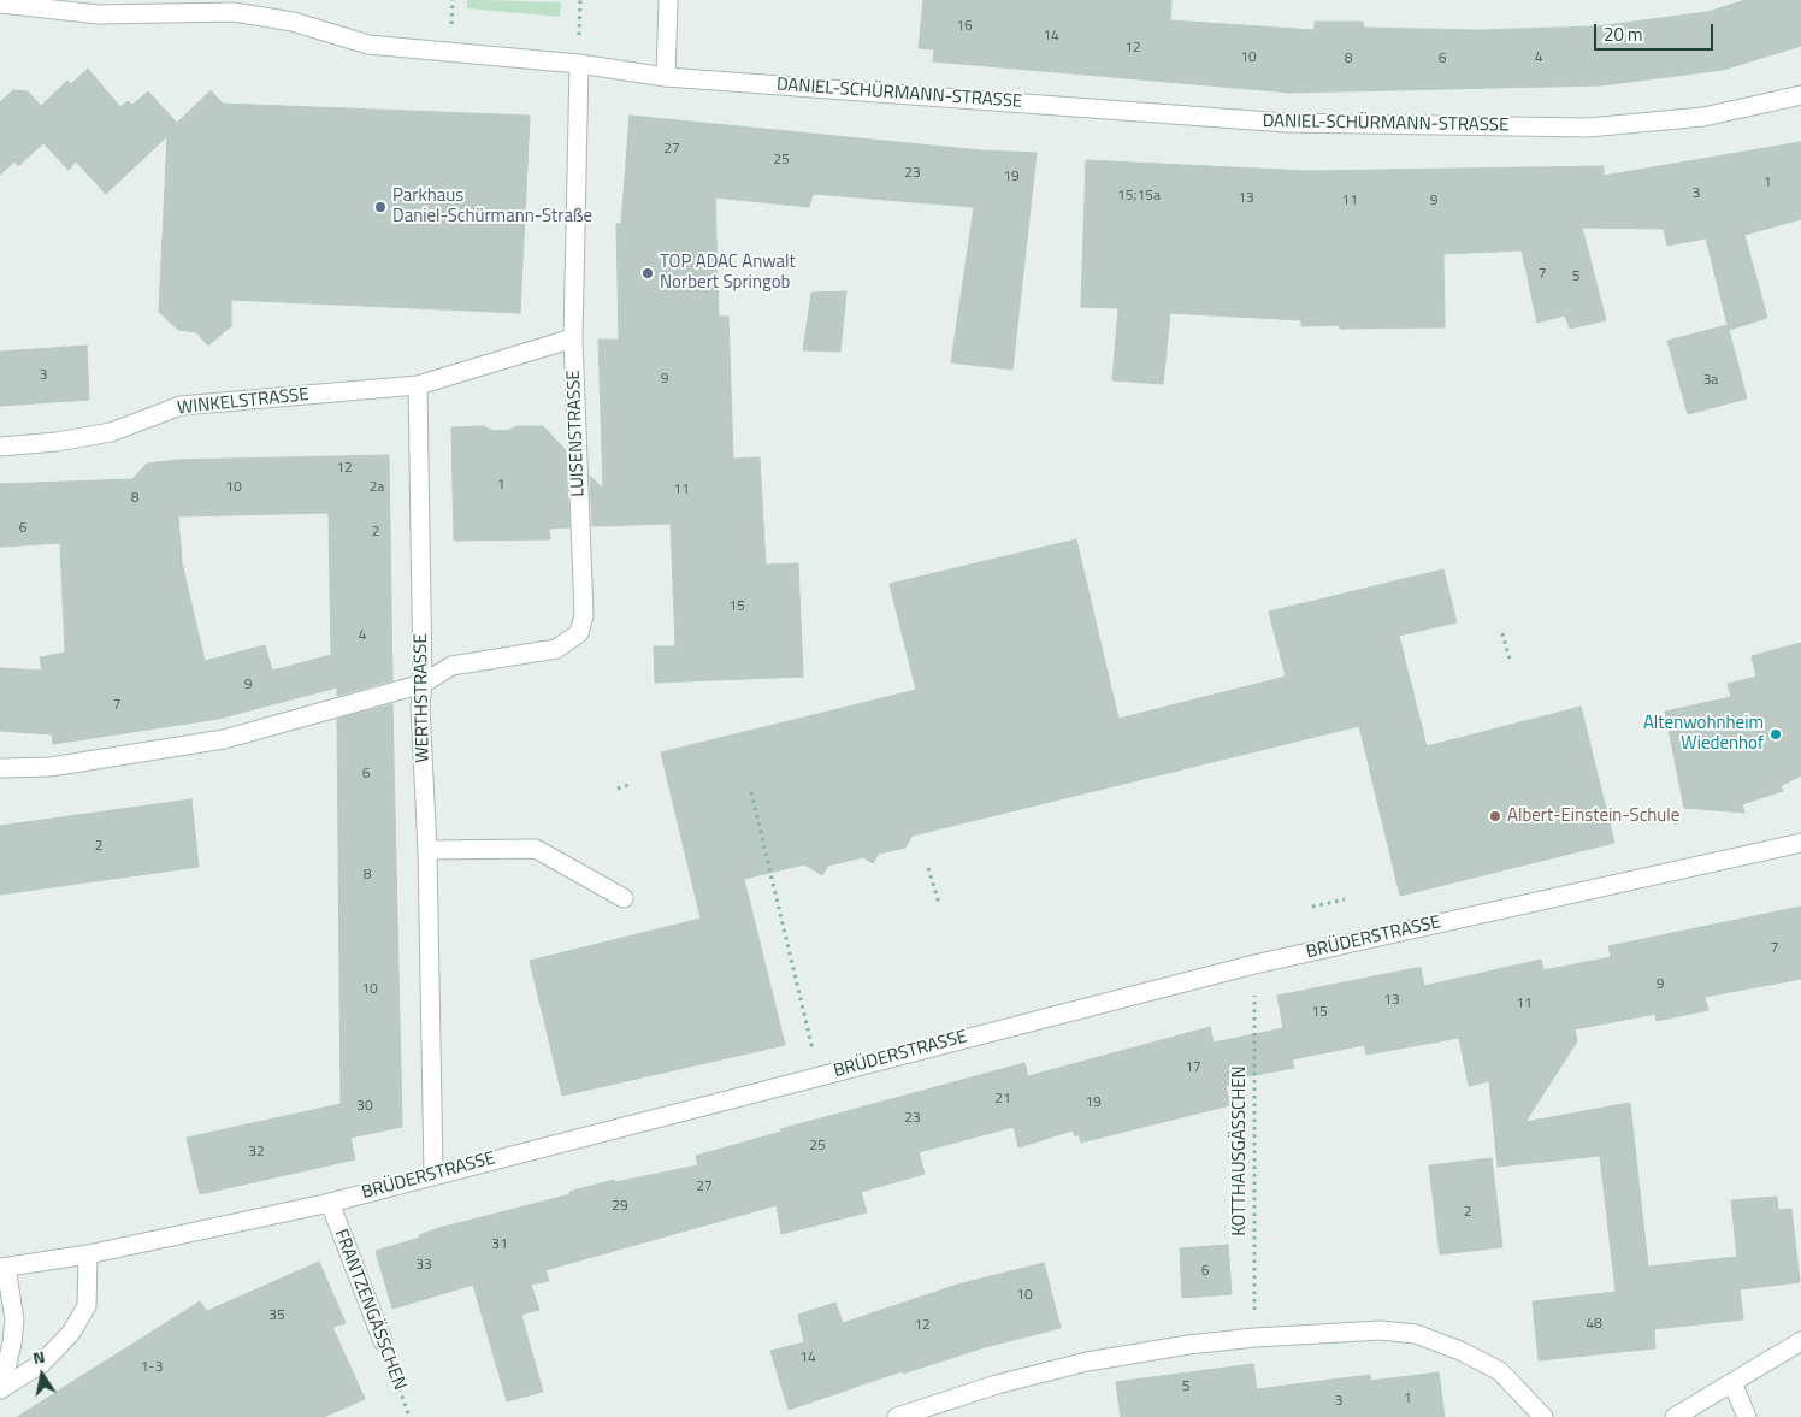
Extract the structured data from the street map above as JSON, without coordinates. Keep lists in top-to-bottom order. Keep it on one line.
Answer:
{"streets":{"street":["DANIEL-SCHÜRMANN-STRASSE","WINKELSTRASSE","LUISENSTRASSE","WERTHSTRASSE","BRÜDERSTRASSE","FRANTZENGÄSSCHEN"],"path":["KOTTHAUSGÄSSCHEN"]},"crossings":[["DANIEL-SCHÜRMANN-STRASSE","LUISENSTRASSE"],["WINKELSTRASSE","WERTHSTRASSE"],["LUISENSTRASSE","WERTHSTRASSE"],["WERTHSTRASSE","BRÜDERSTRASSE"],["BRÜDERSTRASSE","KOTTHAUSGÄSSCHEN"],["BRÜDERSTRASSE","FRANTZENGÄSSCHEN"]],"places":["Parkhaus Daniel-Schürmann-Straße","TOP ADAC Anwalt Norbert Springob","Altenwohnheim Wiedenhof","Albert-Einstein-Schule"],"house_numbers":["16","14","12","10","4","8","6","27","25","23","19","1","3","15;15a","13","11","9","7","5","3","9","3a","12","1","10","2a","11","8","6","2","15","4","9","7","6","2","8","7","9","10","13","11","15","17","21","19","30","23","25","32","27","29","2","31","33","6","10","35","48","12","14","1-3","5","1","3"],"scale_bar":"20 m","north":"top"}
